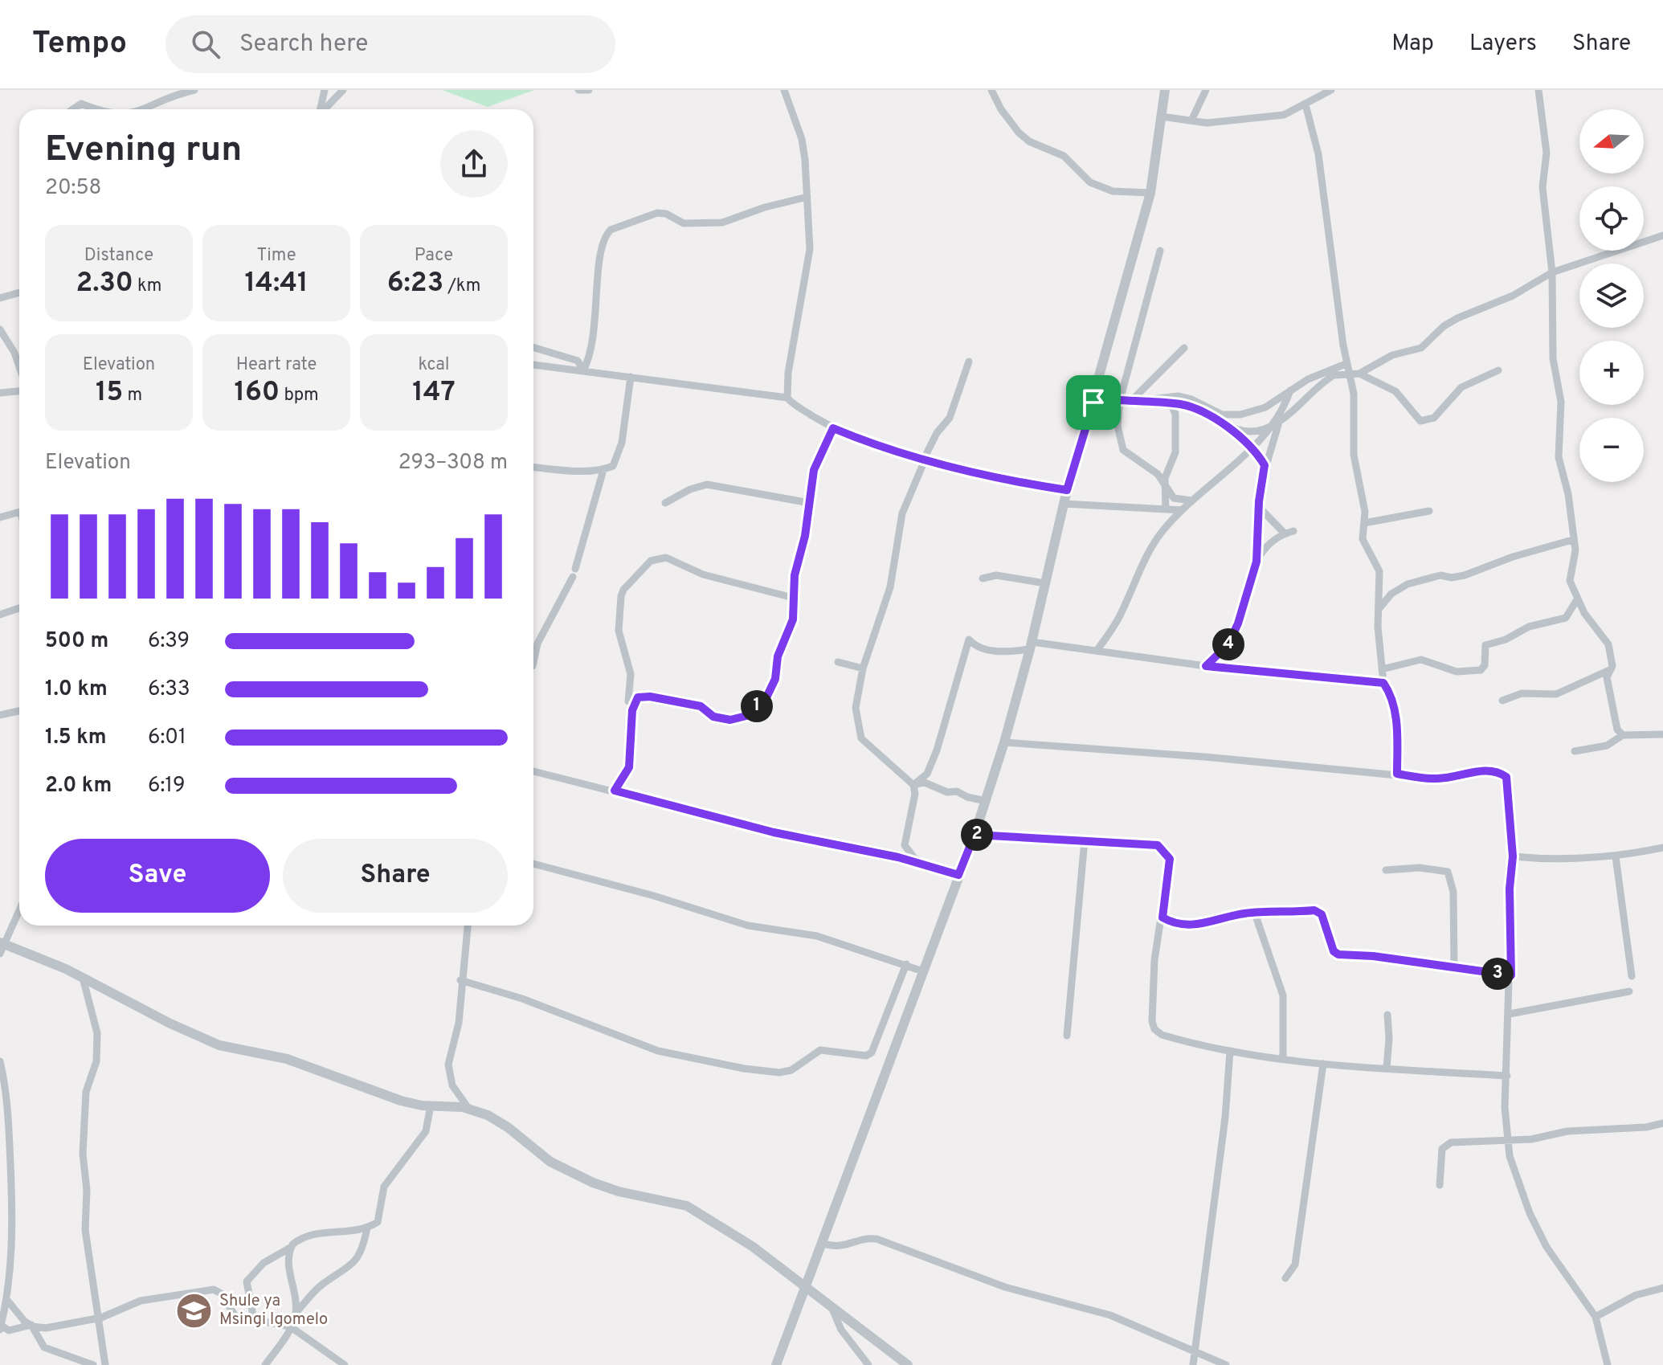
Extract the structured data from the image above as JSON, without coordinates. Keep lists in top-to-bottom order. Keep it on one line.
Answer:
{"places":{"school or university":["Shule ya Msingi Igomelo"]},"north":"left","page":{"header":"Tempo","search":"Search here","nav":["Map","Layers","Share"],"map_buttons":["+","−"],"heading":["Evening run","20:58"],"stats":[["Distance","2.30 km"],["Time","14:41"],["Pace","6:23 /km"],["Elevation","15 m"],["Heart rate","160 bpm"],["kcal","147"]],"chart":["Elevation","293–308 m"],"list":[{"name":"500 m","note":"6:39"},{"name":"1.0 km","note":"6:33"},{"name":"1.5 km","note":"6:01"},{"name":"2.0 km","note":"6:19"}],"pins":["4","1","2","3"],"buttons":["Save","Share"]}}
